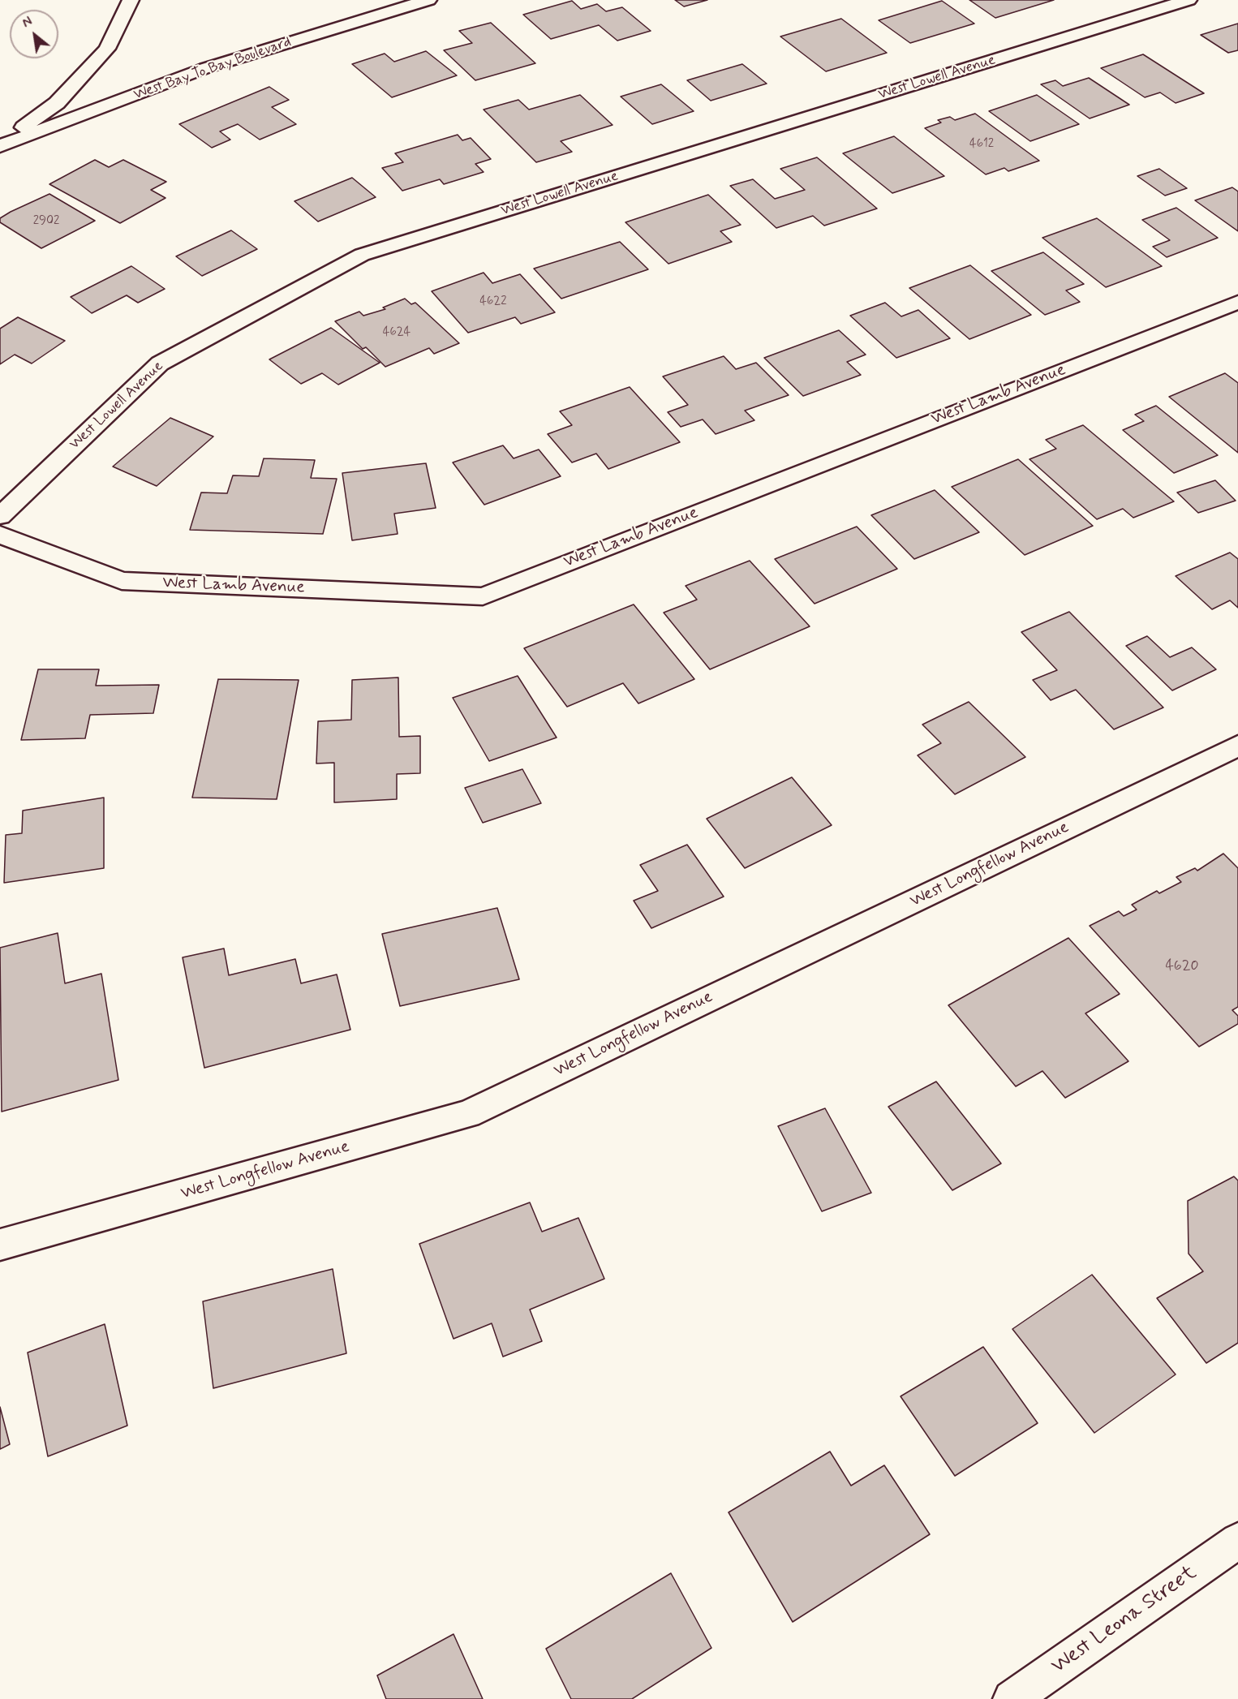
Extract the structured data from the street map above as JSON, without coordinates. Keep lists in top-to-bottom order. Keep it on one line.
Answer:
{"streets":{"street":["West Bay To Bay Boulevard","West Lowell Avenue","West Lamb Avenue","West Longfellow Avenue","West Leona Street"]},"house_numbers":["4612","2902","4622","4624","4620"],"north":"top left"}
